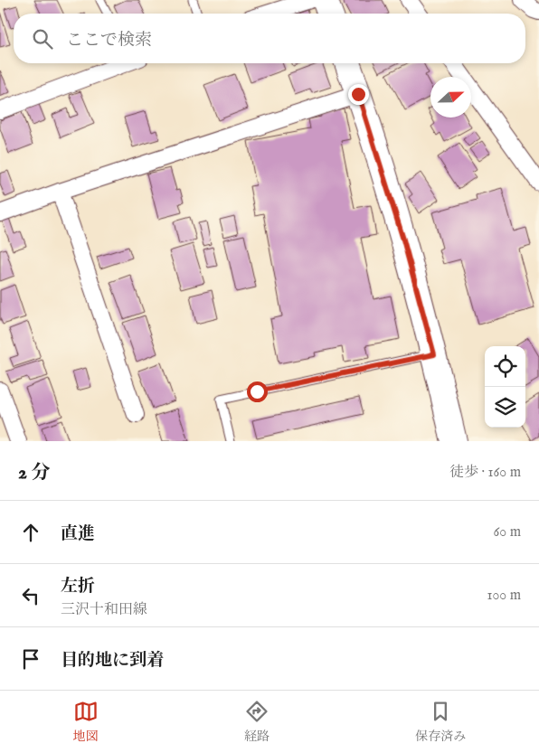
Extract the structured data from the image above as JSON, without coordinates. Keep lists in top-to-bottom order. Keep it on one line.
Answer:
{"north":"right","page":{"search":"ここで検索","heading":["2 分","徒歩 · 160 m"],"list":[["直進","60 m"],["左折","三沢十和田線","100 m"],"目的地に到着"],"nav":["地図","経路","保存済み"]}}
